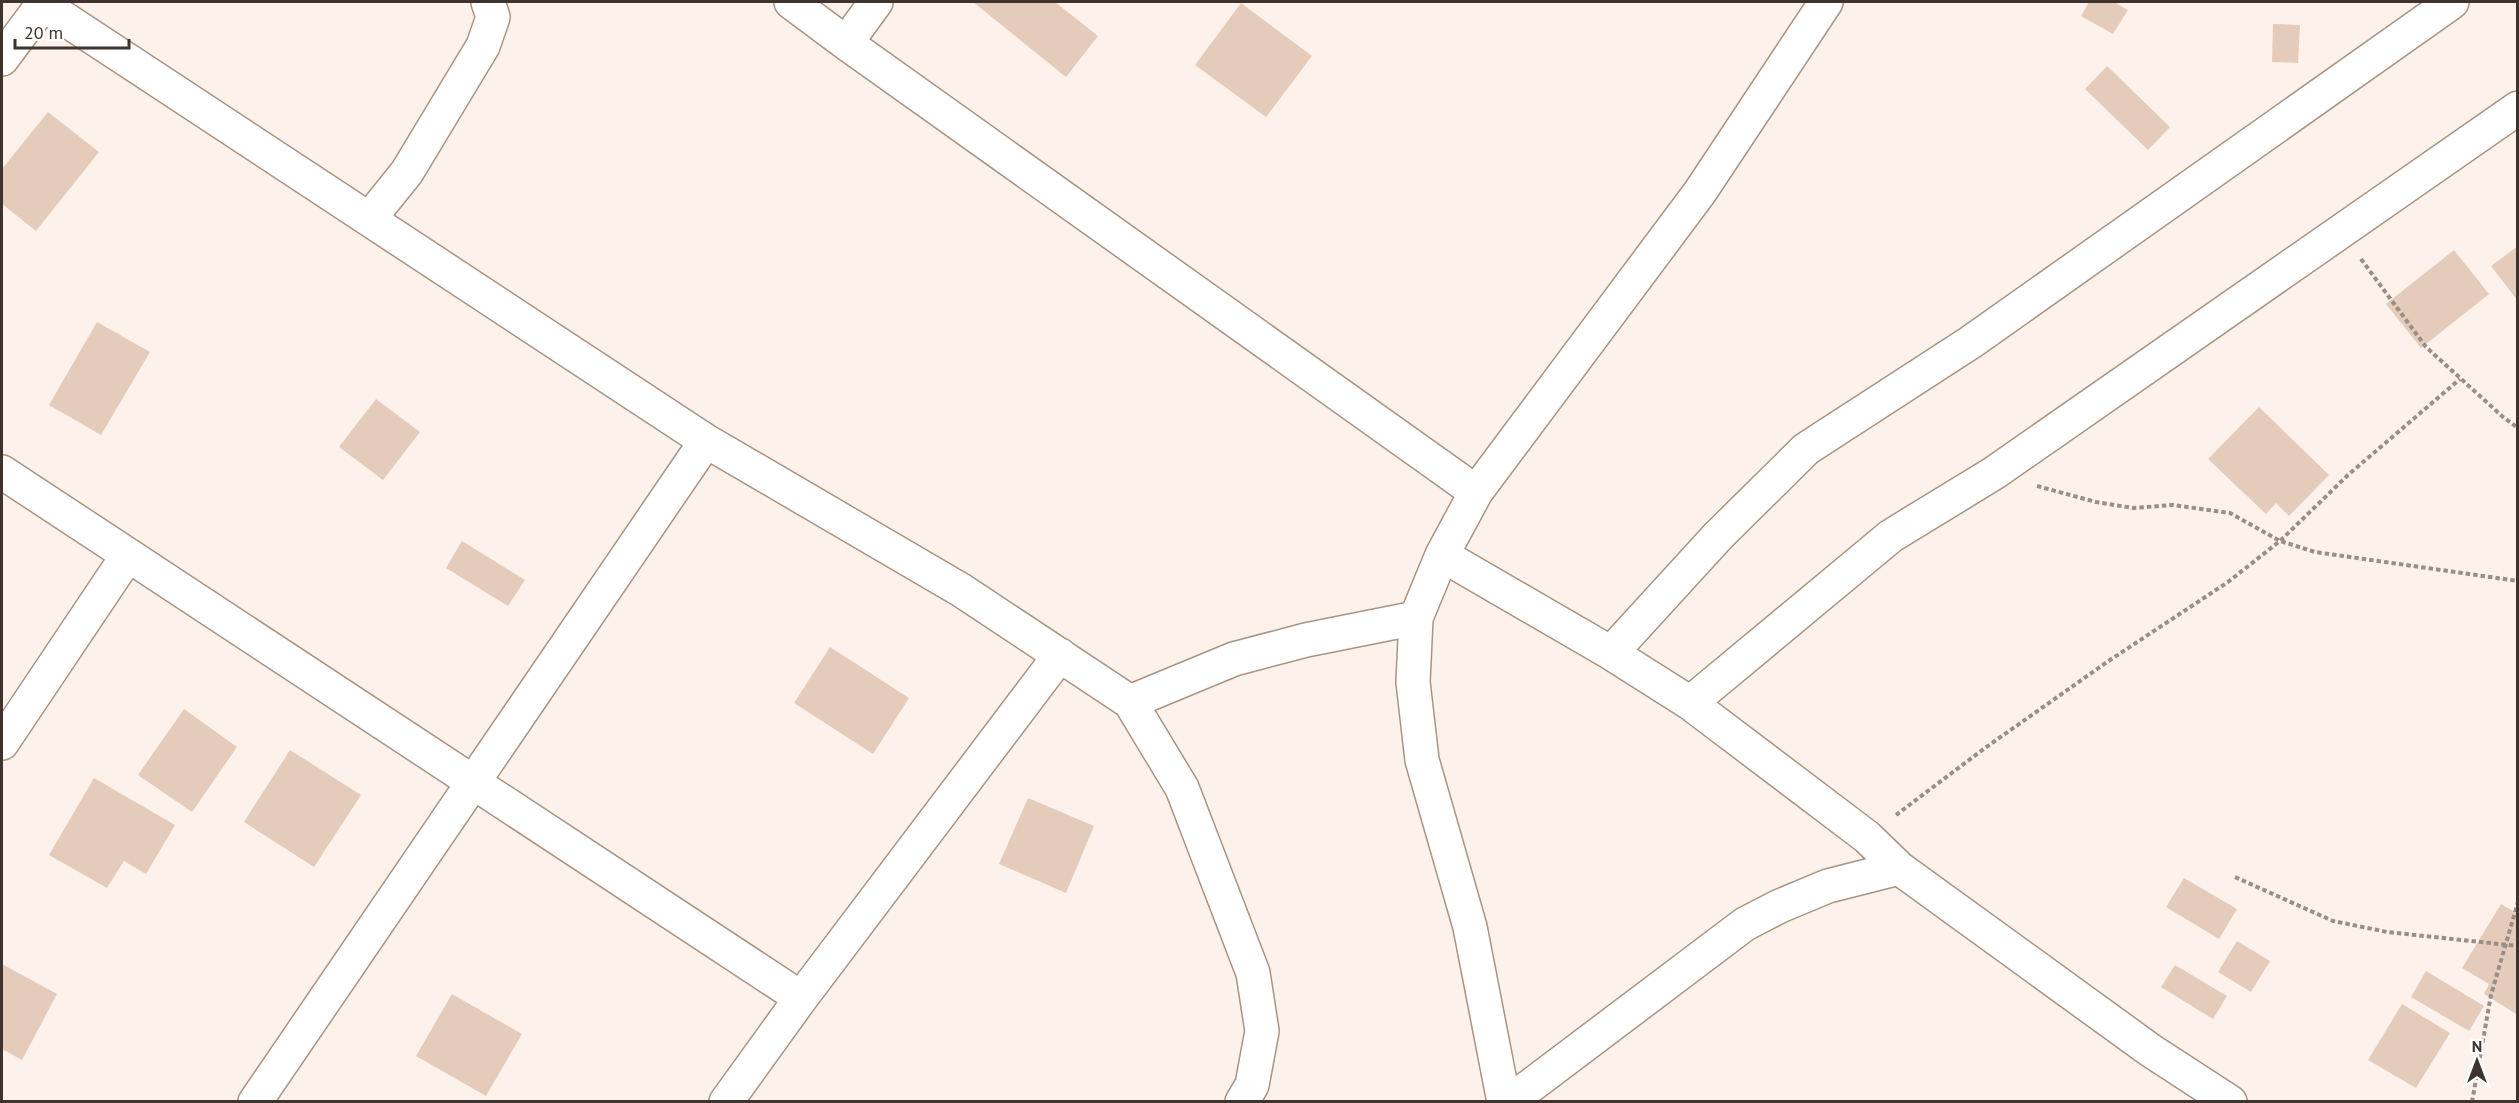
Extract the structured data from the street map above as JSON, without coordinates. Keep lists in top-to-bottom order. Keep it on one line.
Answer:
{"scale_bar":"20 m","north":"top"}
